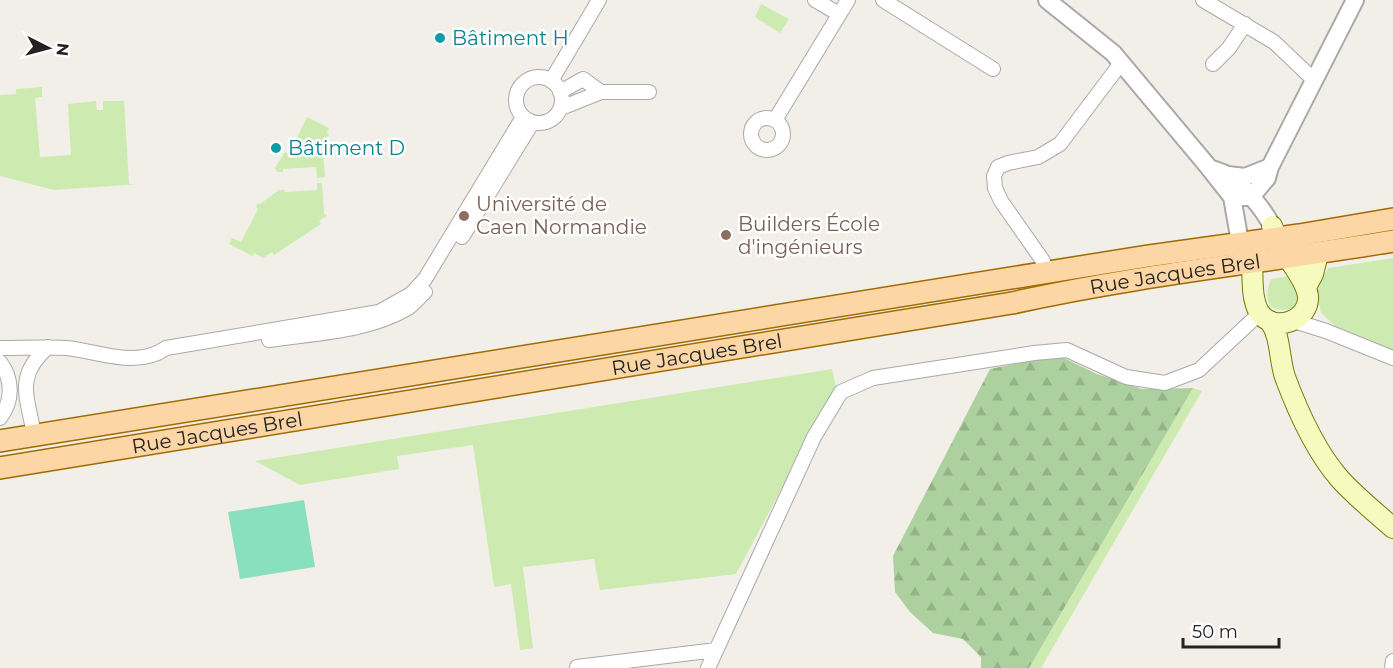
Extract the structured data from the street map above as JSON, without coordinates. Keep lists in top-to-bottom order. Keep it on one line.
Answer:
{"streets":{"main road":["Rue Jacques Brel"]},"places":["Bâtiment H","Bâtiment D","Université de Caen Normandie","Builders École d'ingénieurs"],"scale_bar":"50 m","north":"right"}
